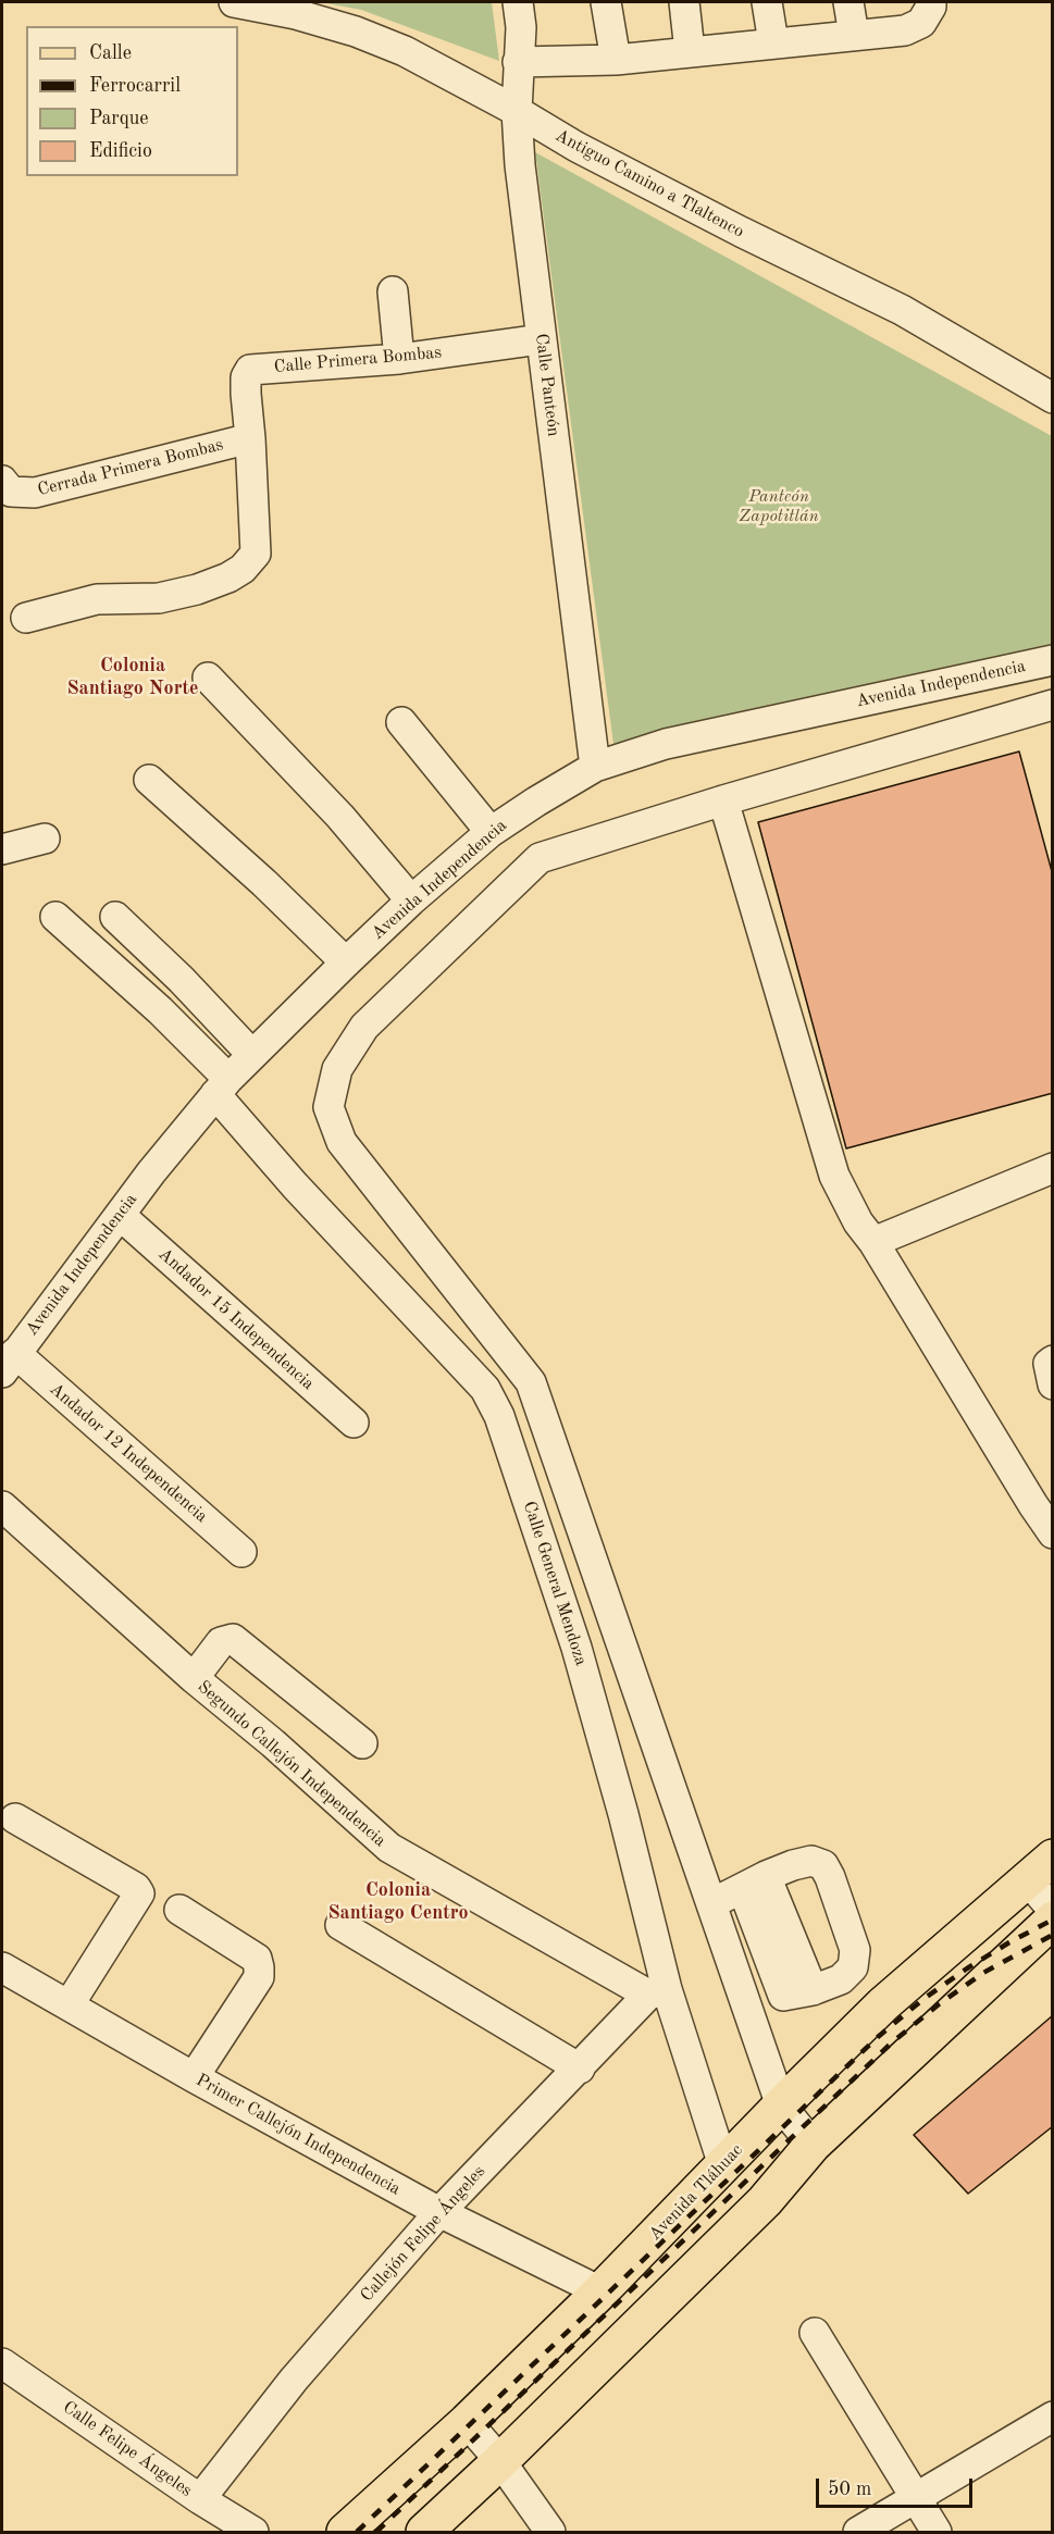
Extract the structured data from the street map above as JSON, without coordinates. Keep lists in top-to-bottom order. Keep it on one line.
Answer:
{"streets":{"main road":["Avenida Tláhuac"],"street":["Antiguo Camino a Tlaltenco","Calle Primera Bombas","Calle Panteón","Cerrada Primera Bombas","Avenida Independencia","Andador 15 Independencia","Andador 12 Independencia","Calle General Mendoza","Segundo Callejón Independencia","Primer Callejón Independencia","Callejón Felipe Ángeles","Calle Felipe Ángeles"]},"crossings":[["Antiguo Camino a Tlaltenco","Calle Panteón"],["Calle Primera Bombas","Calle Panteón"],["Calle Primera Bombas","Cerrada Primera Bombas"],["Calle Panteón","Avenida Independencia"],["Avenida Independencia","Andador 15 Independencia"],["Avenida Independencia","Andador 12 Independencia"],["Avenida Independencia","Calle General Mendoza"],["Calle General Mendoza","Segundo Callejón Independencia"],["Calle General Mendoza","Avenida Tláhuac"],["Calle General Mendoza","Callejón Felipe Ángeles"],["Segundo Callejón Independencia","Callejón Felipe Ángeles"],["Primer Callejón Independencia","Avenida Tláhuac"],["Primer Callejón Independencia","Callejón Felipe Ángeles"],["Callejón Felipe Ángeles","Calle Felipe Ángeles"]],"districts":["Colonia Santiago Norte","Colonia Santiago Centro"],"parks":["Panteón Zapotitlán"],"legend":["Calle","Ferrocarril","Parque","Edificio"],"scale_bar":"50 m"}
